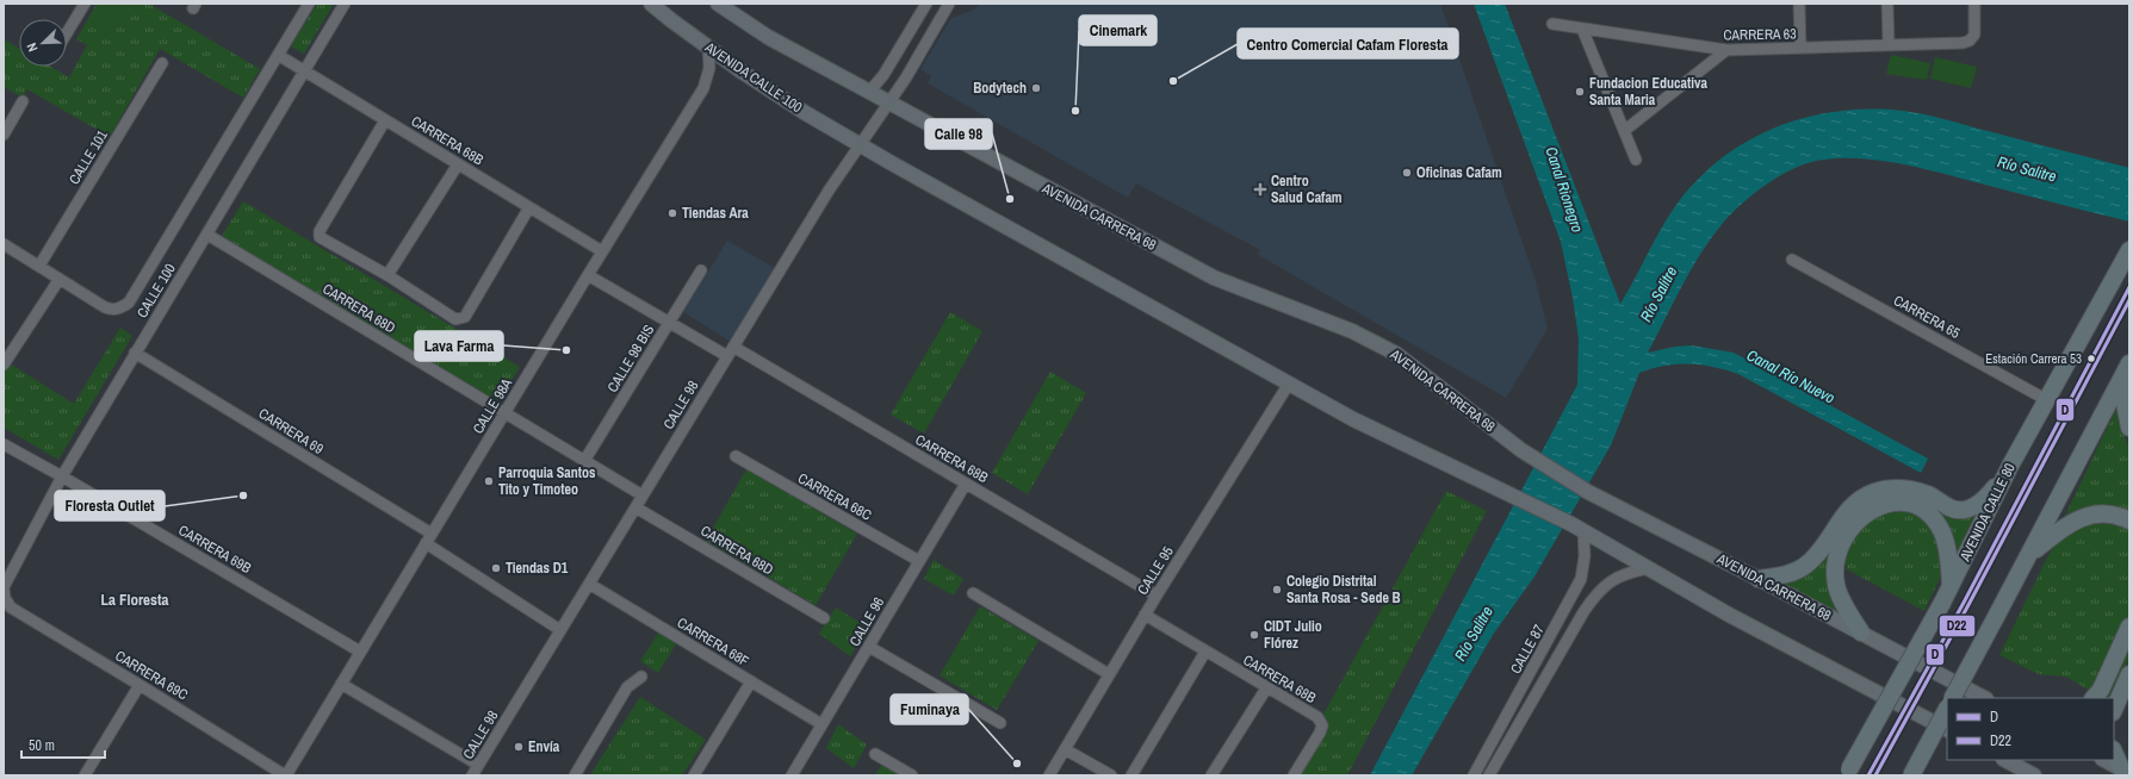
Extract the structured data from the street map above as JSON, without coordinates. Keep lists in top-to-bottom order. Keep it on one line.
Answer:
{"streets":{"highway":["AVENIDA CALLE 80"],"main road":["AVENIDA CALLE 100","AVENIDA CARRERA 68"],"street":["CARRERA 63","CARRERA 68B","CALLE 101","CALLE 100","CARRERA 68D","CARRERA 65","CALLE 98 BIS","CALLE 98","CALLE 98A","CARRERA 69","CARRERA 68C","CARRERA 69B","CALLE 95","CALLE 96","CARRERA 68F","CALLE 87","CARRERA 69C"]},"crossings":[["AVENIDA CALLE 100","CALLE 98"],["AVENIDA CALLE 100","CALLE 98A"],["CARRERA 68B","CALLE 100"],["CARRERA 68B","CALLE 98"],["CARRERA 68B","CALLE 98A"],["CARRERA 68B","CALLE 95"],["CARRERA 68B","CALLE 96"],["AVENIDA CARRERA 68","CALLE 98"],["CALLE 100","CARRERA 68D"],["CALLE 100","CARRERA 69"],["CALLE 100","CARRERA 69B"],["CALLE 100","CARRERA 69C"],["CARRERA 68D","CALLE 98 BIS"],["CARRERA 68D","CALLE 98"],["CARRERA 68D","CALLE 98A"],["CARRERA 65","AVENIDA CALLE 80"],["CALLE 98","CARRERA 69"],["CALLE 98","CARRERA 68F"],["CALLE 98A","CARRERA 69"],["CALLE 98A","CARRERA 69B"],["CALLE 98A","CARRERA 69C"],["CARRERA 68C","CALLE 96"],["CALLE 96","CARRERA 68F"]],"districts":["La Floresta"],"water":["Río Salitre","Canal Rionegro","Canal Río Nuevo"],"places":{"other":["Centro Comercial Cafam Floresta","Bodytech","Fundacion Educativa Santa Maria","Cinemark","Oficinas Cafam","Calle 98","Tiendas Ara","Lava Farma","Estación Carrera 53","Parroquia Santos Tito y Timoteo","Floresta Outlet","Tiendas D1","Colegio Distrital Santa Rosa - Sede B","CIDT Julio Flórez","Envía","Fuminaya"],"health":["Centro Salud Cafam"]},"lines":["transit line D","transit line D22"],"legend":["D","D22"],"scale_bar":"50 m","north":"bottom left"}
